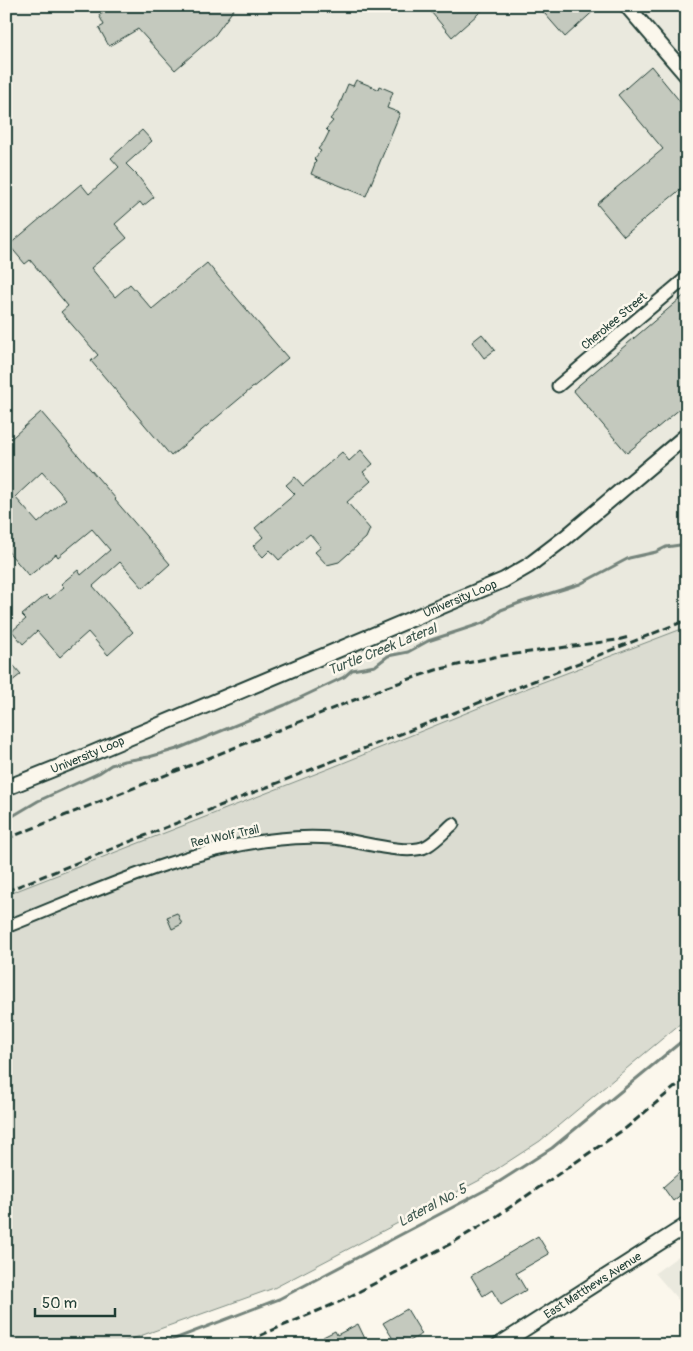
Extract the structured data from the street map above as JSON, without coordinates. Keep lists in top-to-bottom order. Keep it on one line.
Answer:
{"streets":{"street":["Cherokee Street","University Loop","Red Wolf Trail","East Matthews Avenue"]},"water":["Turtle Creek Lateral","Lateral No. 5"],"scale_bar":"50 m"}
